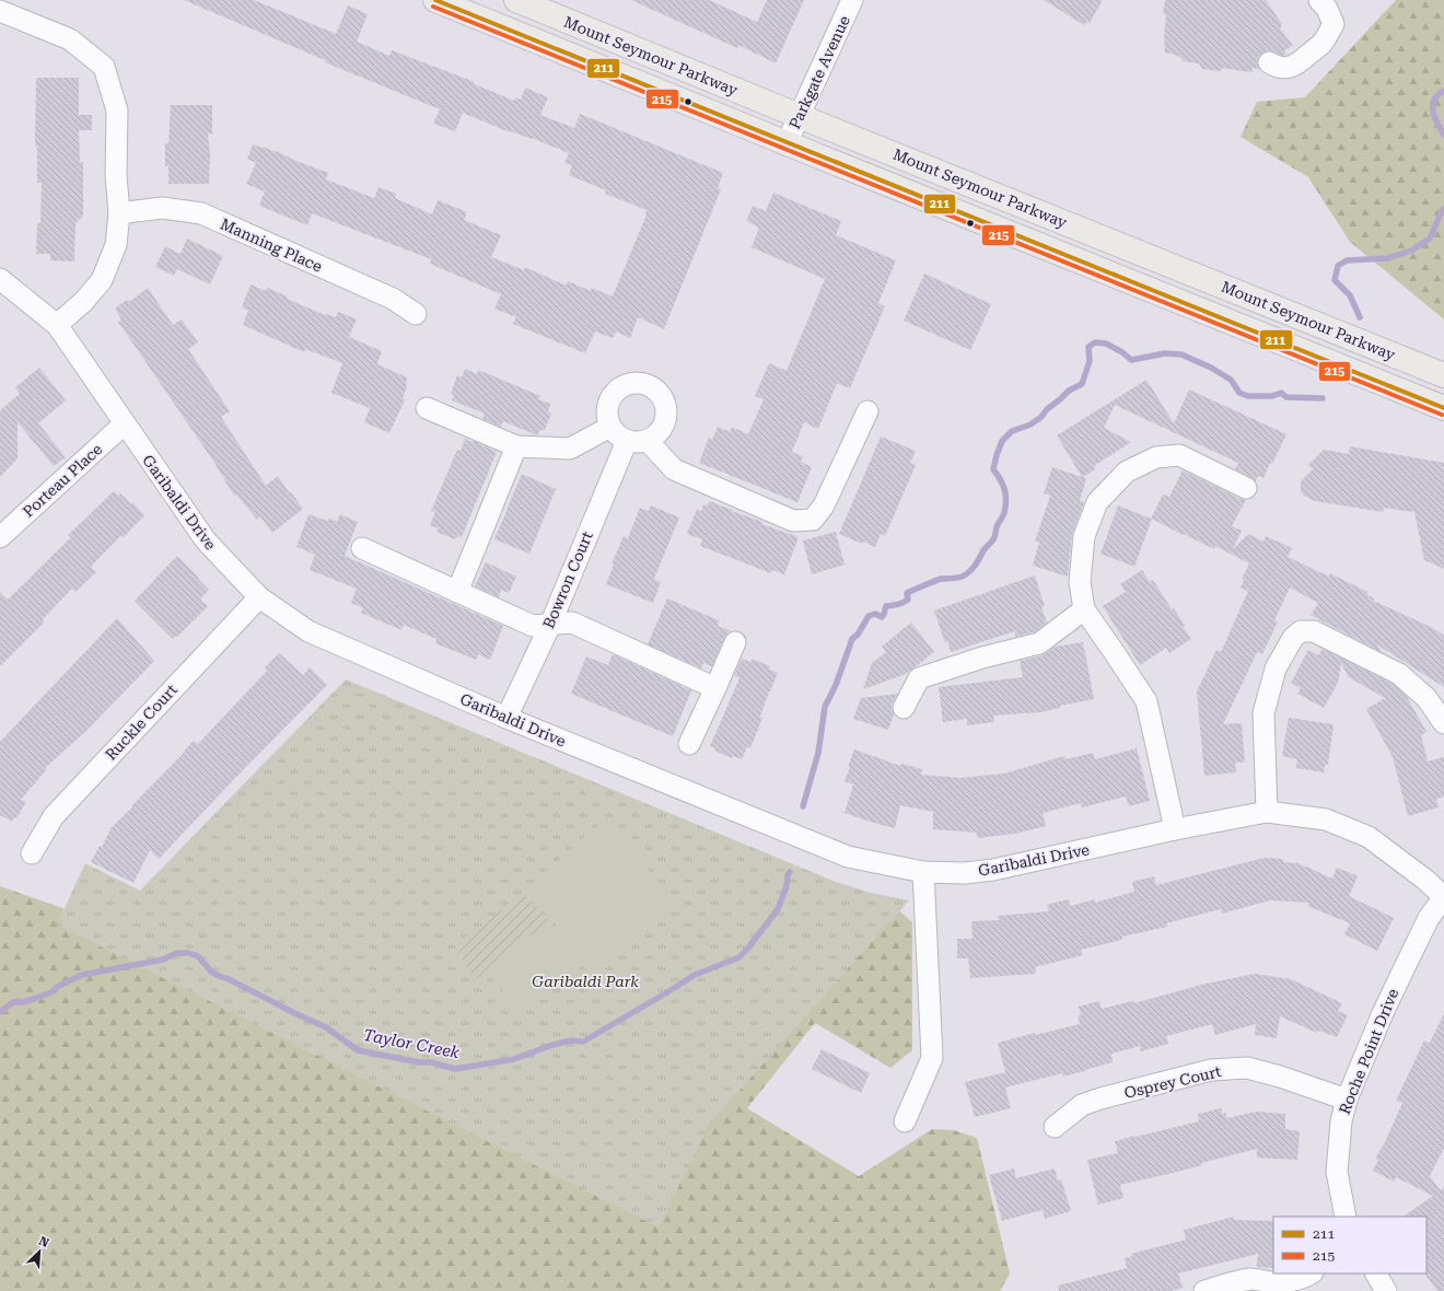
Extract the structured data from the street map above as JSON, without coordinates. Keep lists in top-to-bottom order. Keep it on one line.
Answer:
{"streets":{"main road":["Mount Seymour Parkway"],"street":["Parkgate Avenue","Manning Place","Porteau Place","Garibaldi Drive","Bowron Court","Ruckle Court","Roche Point Drive","Osprey Court"]},"crossings":[["Mount Seymour Parkway","Parkgate Avenue"],["Porteau Place","Garibaldi Drive"],["Garibaldi Drive","Bowron Court"],["Garibaldi Drive","Ruckle Court"],["Garibaldi Drive","Roche Point Drive"],["Roche Point Drive","Osprey Court"]],"water":["Taylor Creek"],"parks":["Garibaldi Park"],"lines":["transit line 211","transit line 215"],"legend":["211","215"],"north":"top right"}
